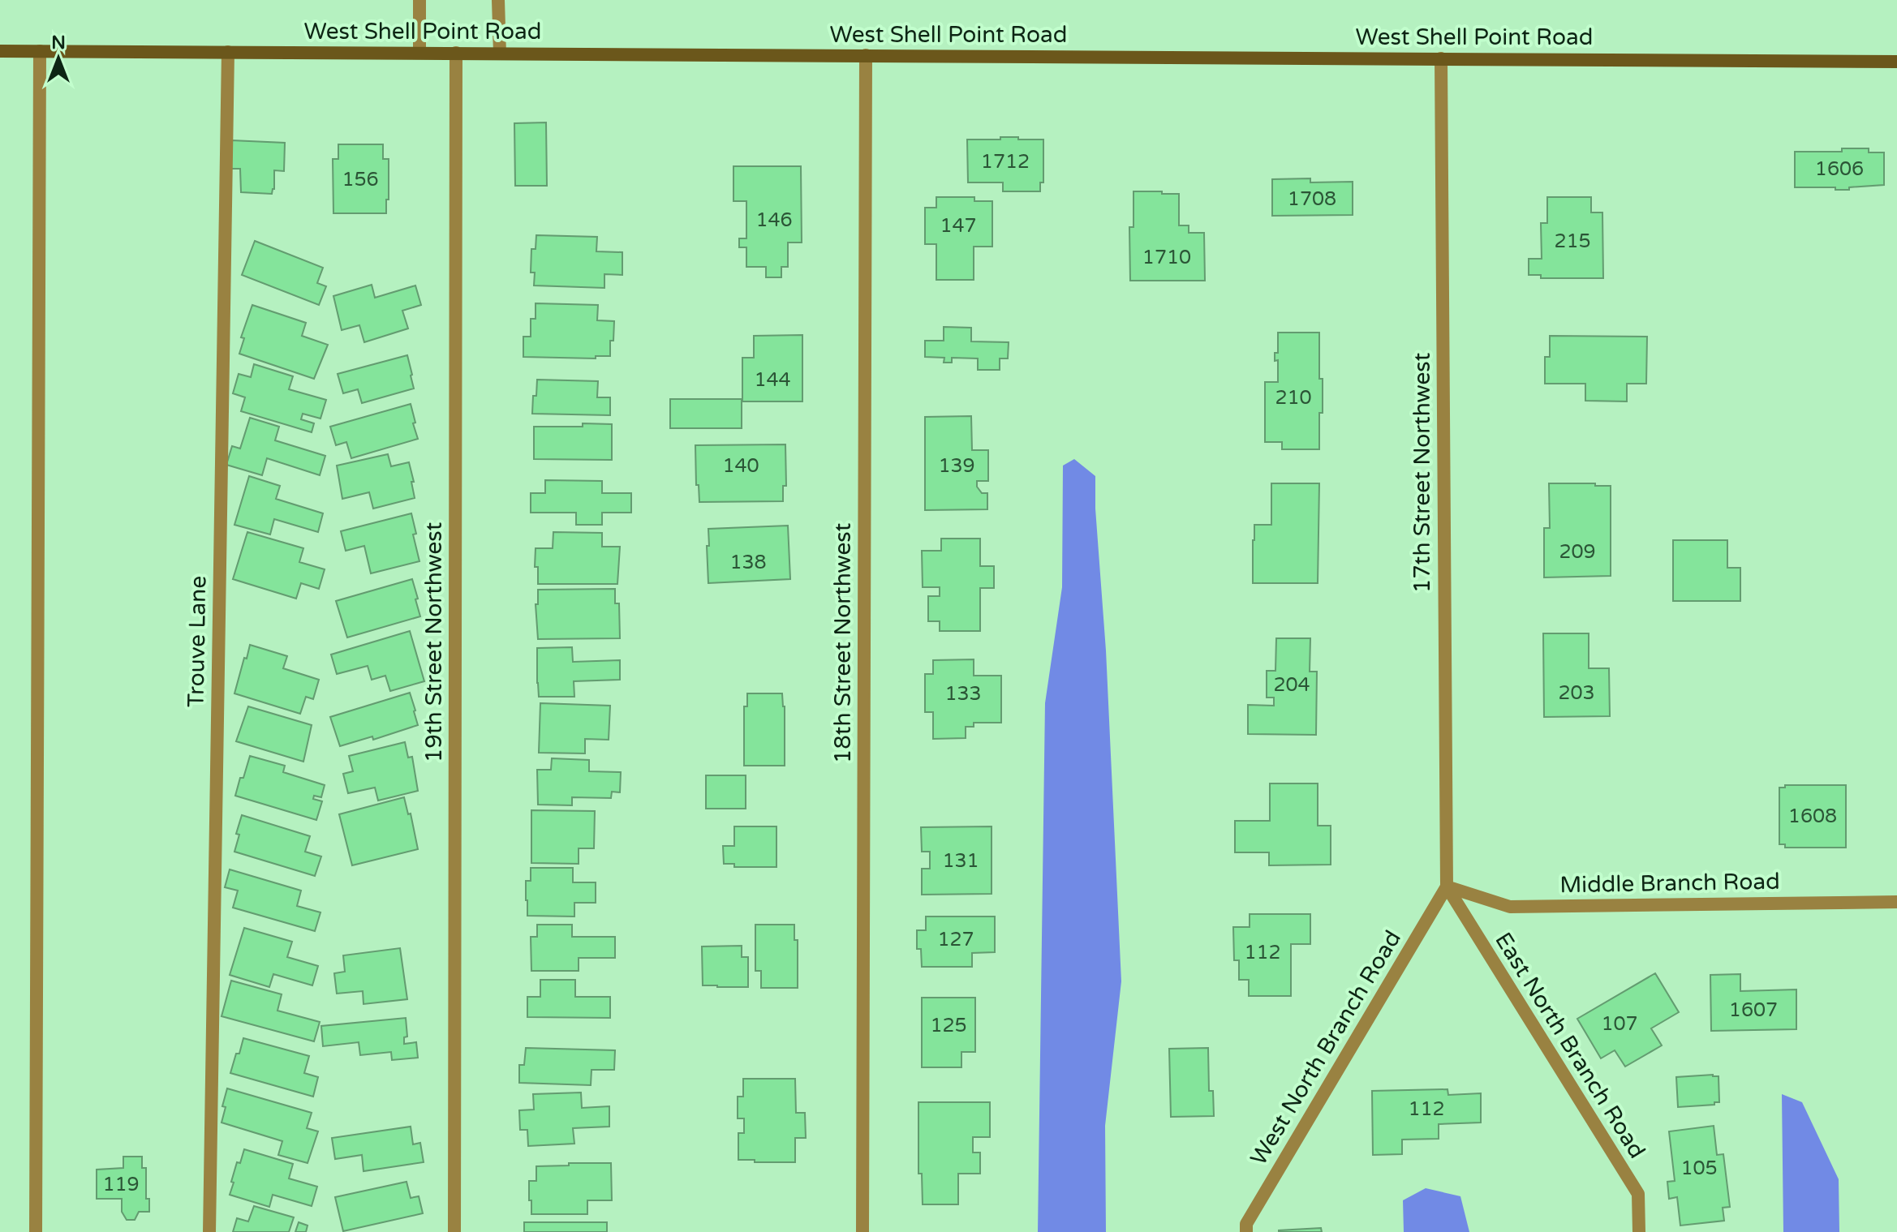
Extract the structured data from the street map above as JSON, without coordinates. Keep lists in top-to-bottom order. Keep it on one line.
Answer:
{"streets":{"street":["West Shell Point Road","17th Street Northwest","Trouve Lane","19th Street Northwest","18th Street Northwest","Middle Branch Road","East North Branch Road","West North Branch Road"]},"crossings":[["West Shell Point Road","17th Street Northwest"],["West Shell Point Road","Trouve Lane"],["West Shell Point Road","19th Street Northwest"],["West Shell Point Road","18th Street Northwest"],["17th Street Northwest","Middle Branch Road"],["17th Street Northwest","East North Branch Road"],["17th Street Northwest","West North Branch Road"],["Middle Branch Road","East North Branch Road"],["Middle Branch Road","West North Branch Road"],["East North Branch Road","West North Branch Road"]],"house_numbers":["1712","1606","156","1708","146","147","215","1710","144","210","140","139","209","138","204","203","133","1608","131","127","112","1607","107","125","112","105","119"],"north":"top"}
